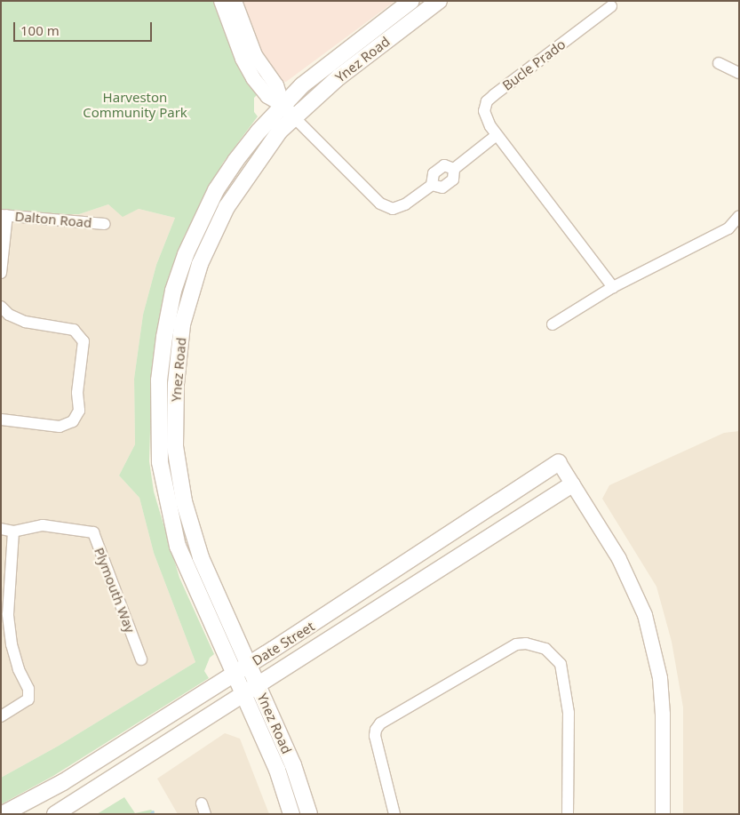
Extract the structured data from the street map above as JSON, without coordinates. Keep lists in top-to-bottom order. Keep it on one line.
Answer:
{"streets":{"main road":["Ynez Road","Date Street"],"street":["Bucle Prado","Dalton Road","Plymouth Way"]},"crossings":[["Ynez Road","Date Street"]],"parks":["Harveston Community Park"],"scale_bar":"100 m"}
